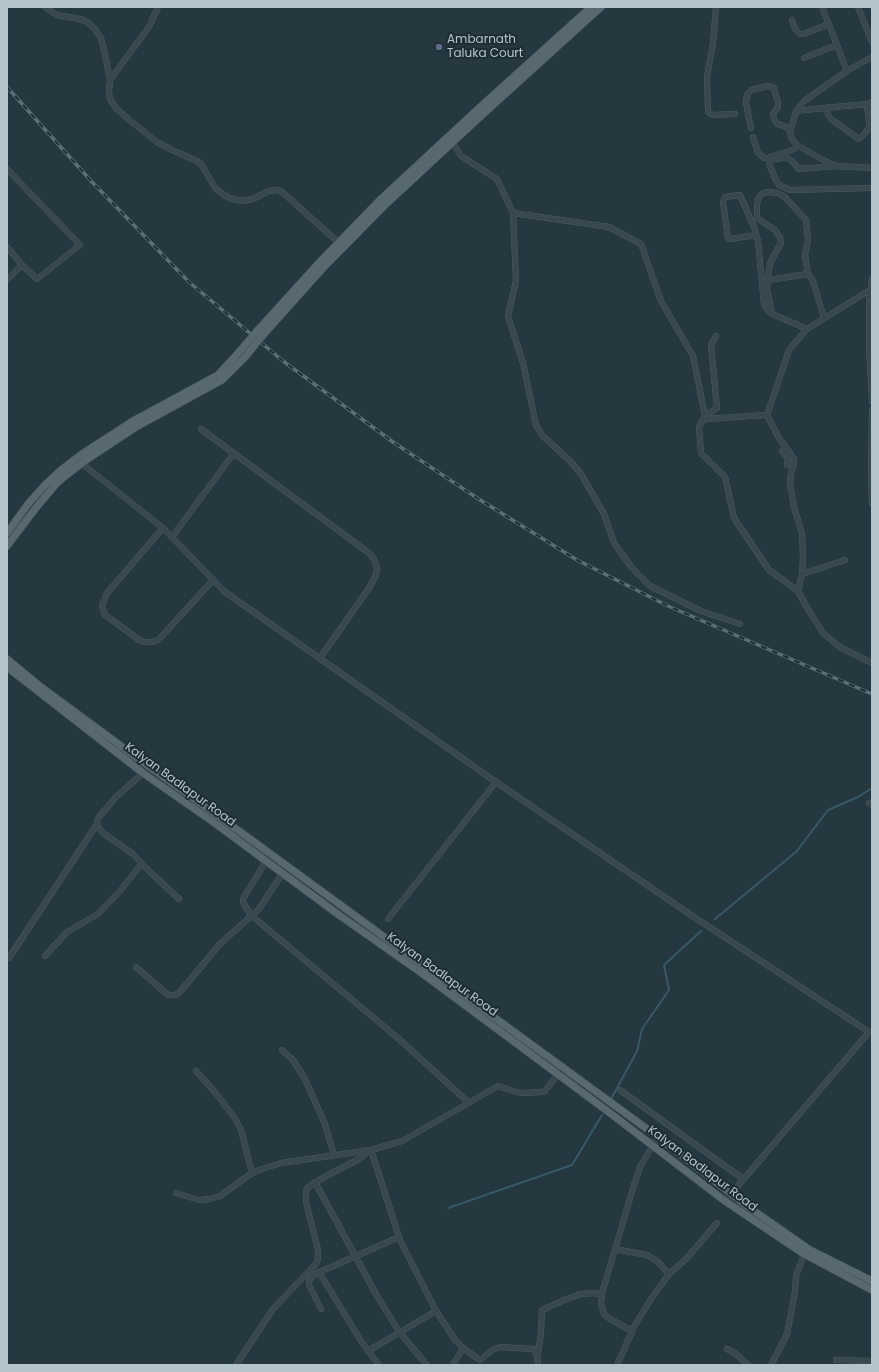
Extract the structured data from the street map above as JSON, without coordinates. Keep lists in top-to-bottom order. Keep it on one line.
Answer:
{"streets":{"main road":["Kalyan Badlapur Road"]},"places":["Ambarnath Taluka Court"]}
